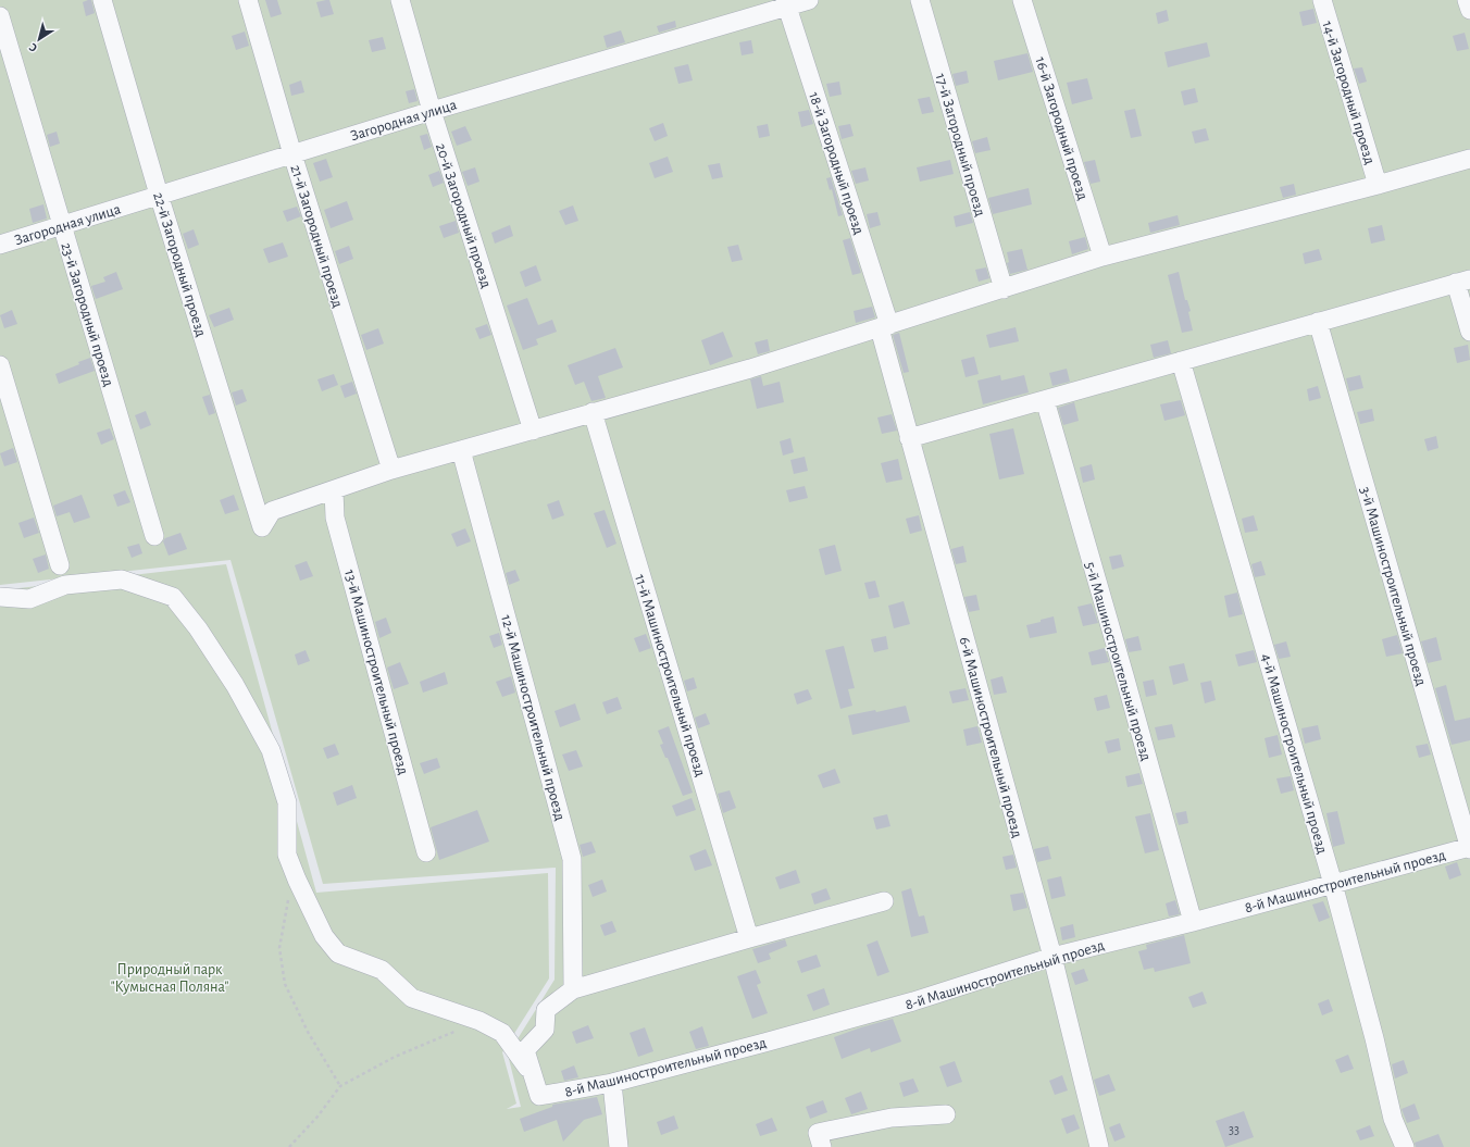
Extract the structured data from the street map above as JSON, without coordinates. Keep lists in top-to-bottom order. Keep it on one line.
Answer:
{"streets":{"street":["14-й Загородный проезд","Загородная улица","16-й Загородный проезд","17-й Загородный проезд","18-й Загородный проезд","20-й Загородный проезд","21-й Загородный проезд","22-й Загородный проезд","23-й Загородный проезд","3-й Машиностроительный проезд","5-й Машиностроительный проезд","13-й Машиностроительный проезд","11-й Машиностроительный проезд","12-й Машиностроительный проезд","6-й Машиностроительный проезд","4-й Машиностроительный проезд","8-й Машиностроительный проезд"]},"crossings":[["Загородная улица","18-й Загородный проезд"],["Загородная улица","20-й Загородный проезд"],["Загородная улица","21-й Загородный проезд"],["Загородная улица","22-й Загородный проезд"],["Загородная улица","23-й Загородный проезд"],["18-й Загородный проезд","6-й Машиностроительный проезд"],["22-й Загородный проезд","13-й Машиностроительный проезд"],["3-й Машиностроительный проезд","8-й Машиностроительный проезд"],["5-й Машиностроительный проезд","8-й Машиностроительный проезд"],["6-й Машиностроительный проезд","8-й Машиностроительный проезд"],["4-й Машиностроительный проезд","8-й Машиностроительный проезд"]],"parks":["Природный парк \"Кумысная Поляна\""],"house_numbers":["33"],"north":"bottom left"}
